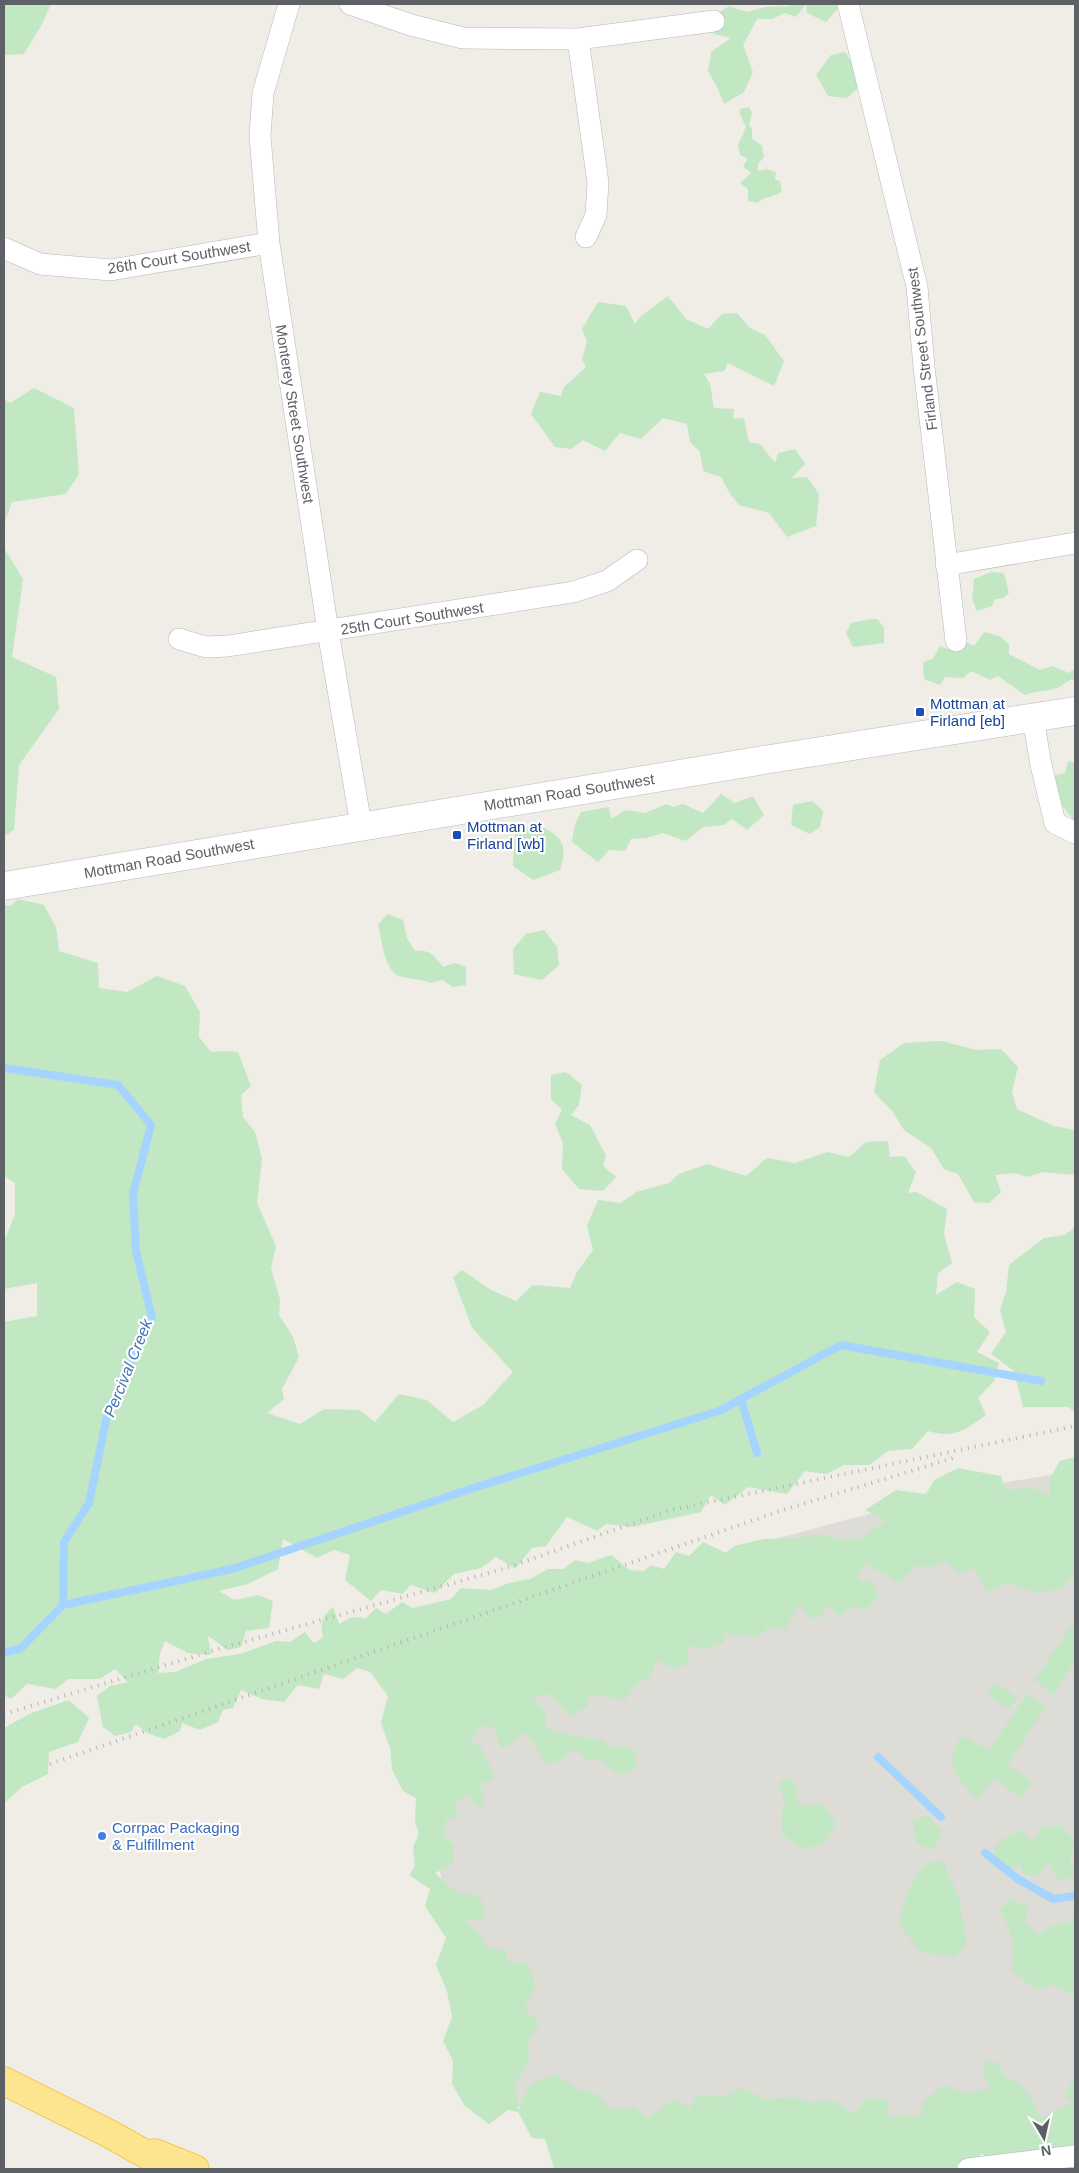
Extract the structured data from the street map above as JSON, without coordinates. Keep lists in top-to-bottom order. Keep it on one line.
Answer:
{"streets":{"street":["26th Court Southwest","Firland Street Southwest","Monterey Street Southwest","25th Court Southwest","Mottman Road Southwest"]},"crossings":[["26th Court Southwest","Monterey Street Southwest"],["Monterey Street Southwest","25th Court Southwest"],["Monterey Street Southwest","Mottman Road Southwest"]],"water":["Percival Creek"],"places":{"transit":["Mottman at Firland [eb]","Mottman at Firland [wb]"],"other":["Corrpac Packaging & Fulfillment"]},"north":"bottom"}
